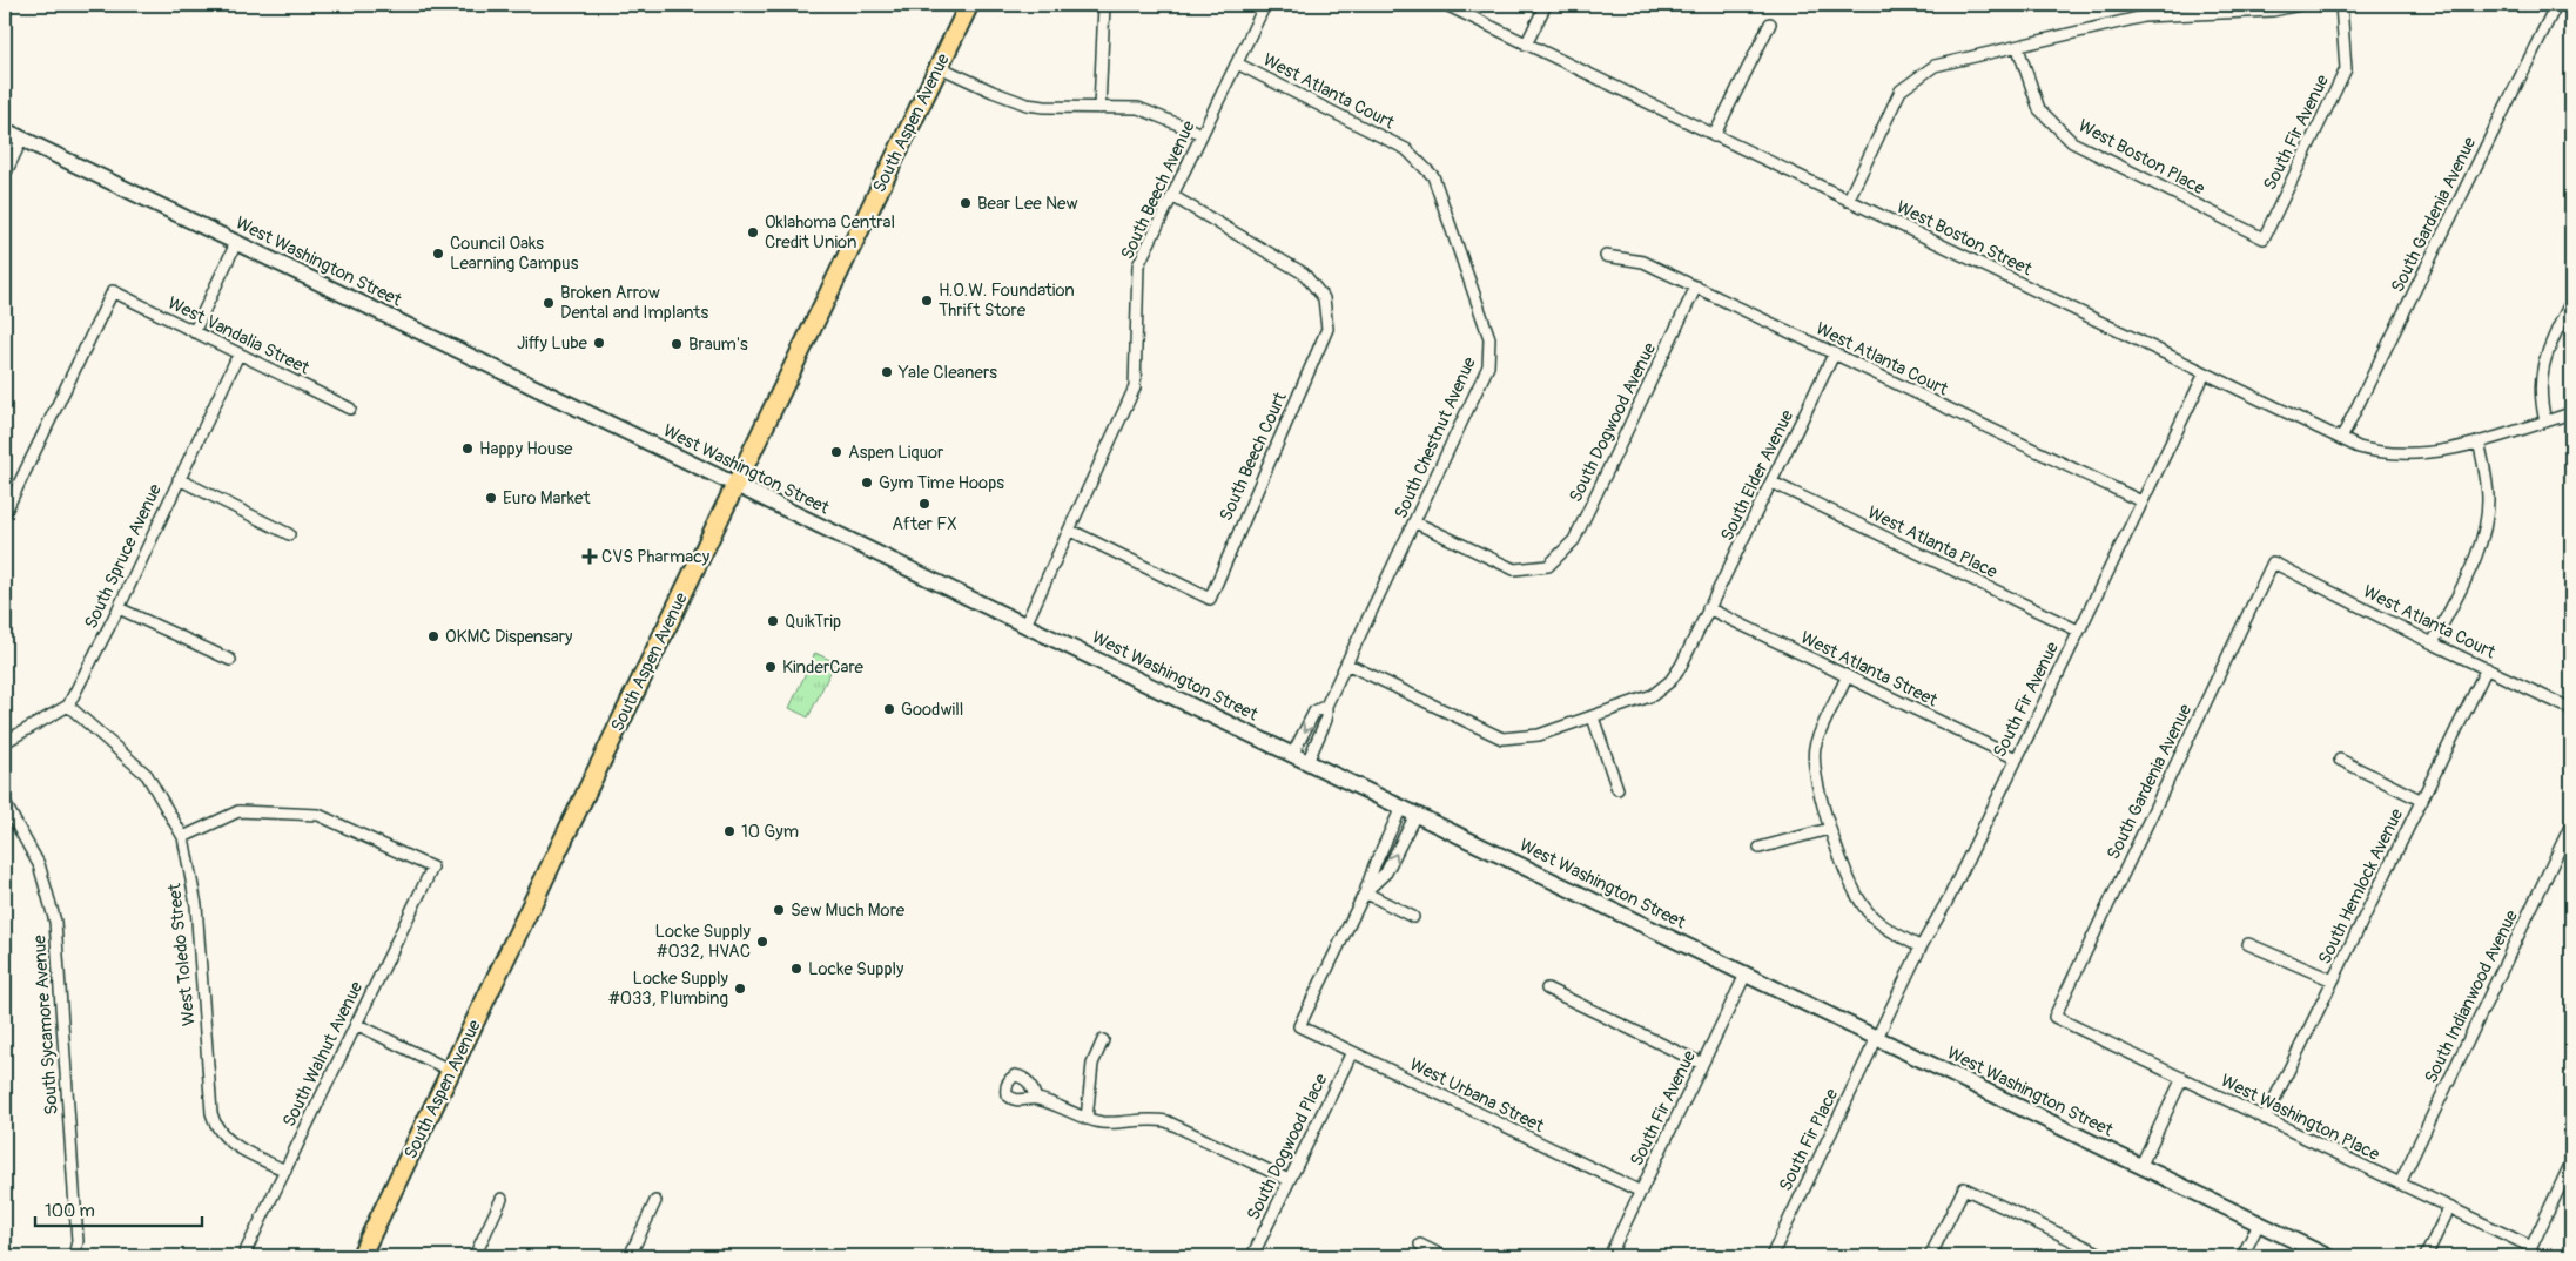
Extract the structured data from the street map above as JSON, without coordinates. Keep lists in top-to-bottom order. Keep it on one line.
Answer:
{"streets":{"main road":["South Aspen Avenue","West Washington Street"],"street":["West Atlanta Court","South Fir Avenue","West Boston Place","South Beech Avenue","South Gardenia Avenue","West Boston Street","West Vandalia Street","South Dogwood Avenue","South Chestnut Avenue","South Beech Court","South Elder Avenue","West Atlanta Place","South Spruce Avenue","West Atlanta Street","South Hemlock Avenue","West Toledo Street","South Indianwood Avenue","South Sycamore Avenue","South Walnut Avenue","West Urbana Street","West Washington Place","South Fir Place","South Dogwood Place"]},"crossings":[["West Atlanta Court","South Fir Avenue"],["West Atlanta Court","South Beech Avenue"],["West Atlanta Court","South Gardenia Avenue"],["West Atlanta Court","South Dogwood Avenue"],["West Atlanta Court","South Chestnut Avenue"],["West Atlanta Court","South Elder Avenue"],["West Atlanta Court","South Hemlock Avenue"],["South Aspen Avenue","West Washington Street"],["South Fir Avenue","West Boston Place"],["South Fir Avenue","West Boston Street"],["South Fir Avenue","West Washington Street"],["South Fir Avenue","West Atlanta Place"],["South Fir Avenue","West Atlanta Street"],["South Fir Avenue","West Urbana Street"],["South Fir Avenue","South Fir Place"],["South Beech Avenue","West Washington Street"],["South Beech Avenue","South Beech Court"],["South Gardenia Avenue","West Boston Street"],["South Gardenia Avenue","West Washington Place"],["West Washington Street","South Chestnut Avenue"],["West Washington Street","South Fir Place"],["West Vandalia Street","South Spruce Avenue"],["South Dogwood Avenue","South Chestnut Avenue"],["South Elder Avenue","West Atlanta Place"],["South Elder Avenue","West Atlanta Street"],["South Spruce Avenue","West Toledo Street"],["South Hemlock Avenue","West Washington Place"],["West Toledo Street","South Walnut Avenue"],["South Indianwood Avenue","West Washington Place"],["West Urbana Street","South Dogwood Place"]],"places":{"other":["Bear Lee New","Oklahoma Central Credit Union","Council Oaks Learning Campus","H.O.W. Foundation Thrift Store","Broken Arrow Dental and Implants","Jiffy Lube","Braum's","Yale Cleaners","Happy House","Aspen Liquor","Gym Time Hoops","Euro Market","After FX","QuikTrip","OKMC Dispensary","KinderCare","Goodwill","10 Gym","Sew Much More","Locke Supply #032, HVAC","Locke Supply","Locke Supply #033, Plumbing"],"health":["CVS Pharmacy"]},"scale_bar":"100 m"}
